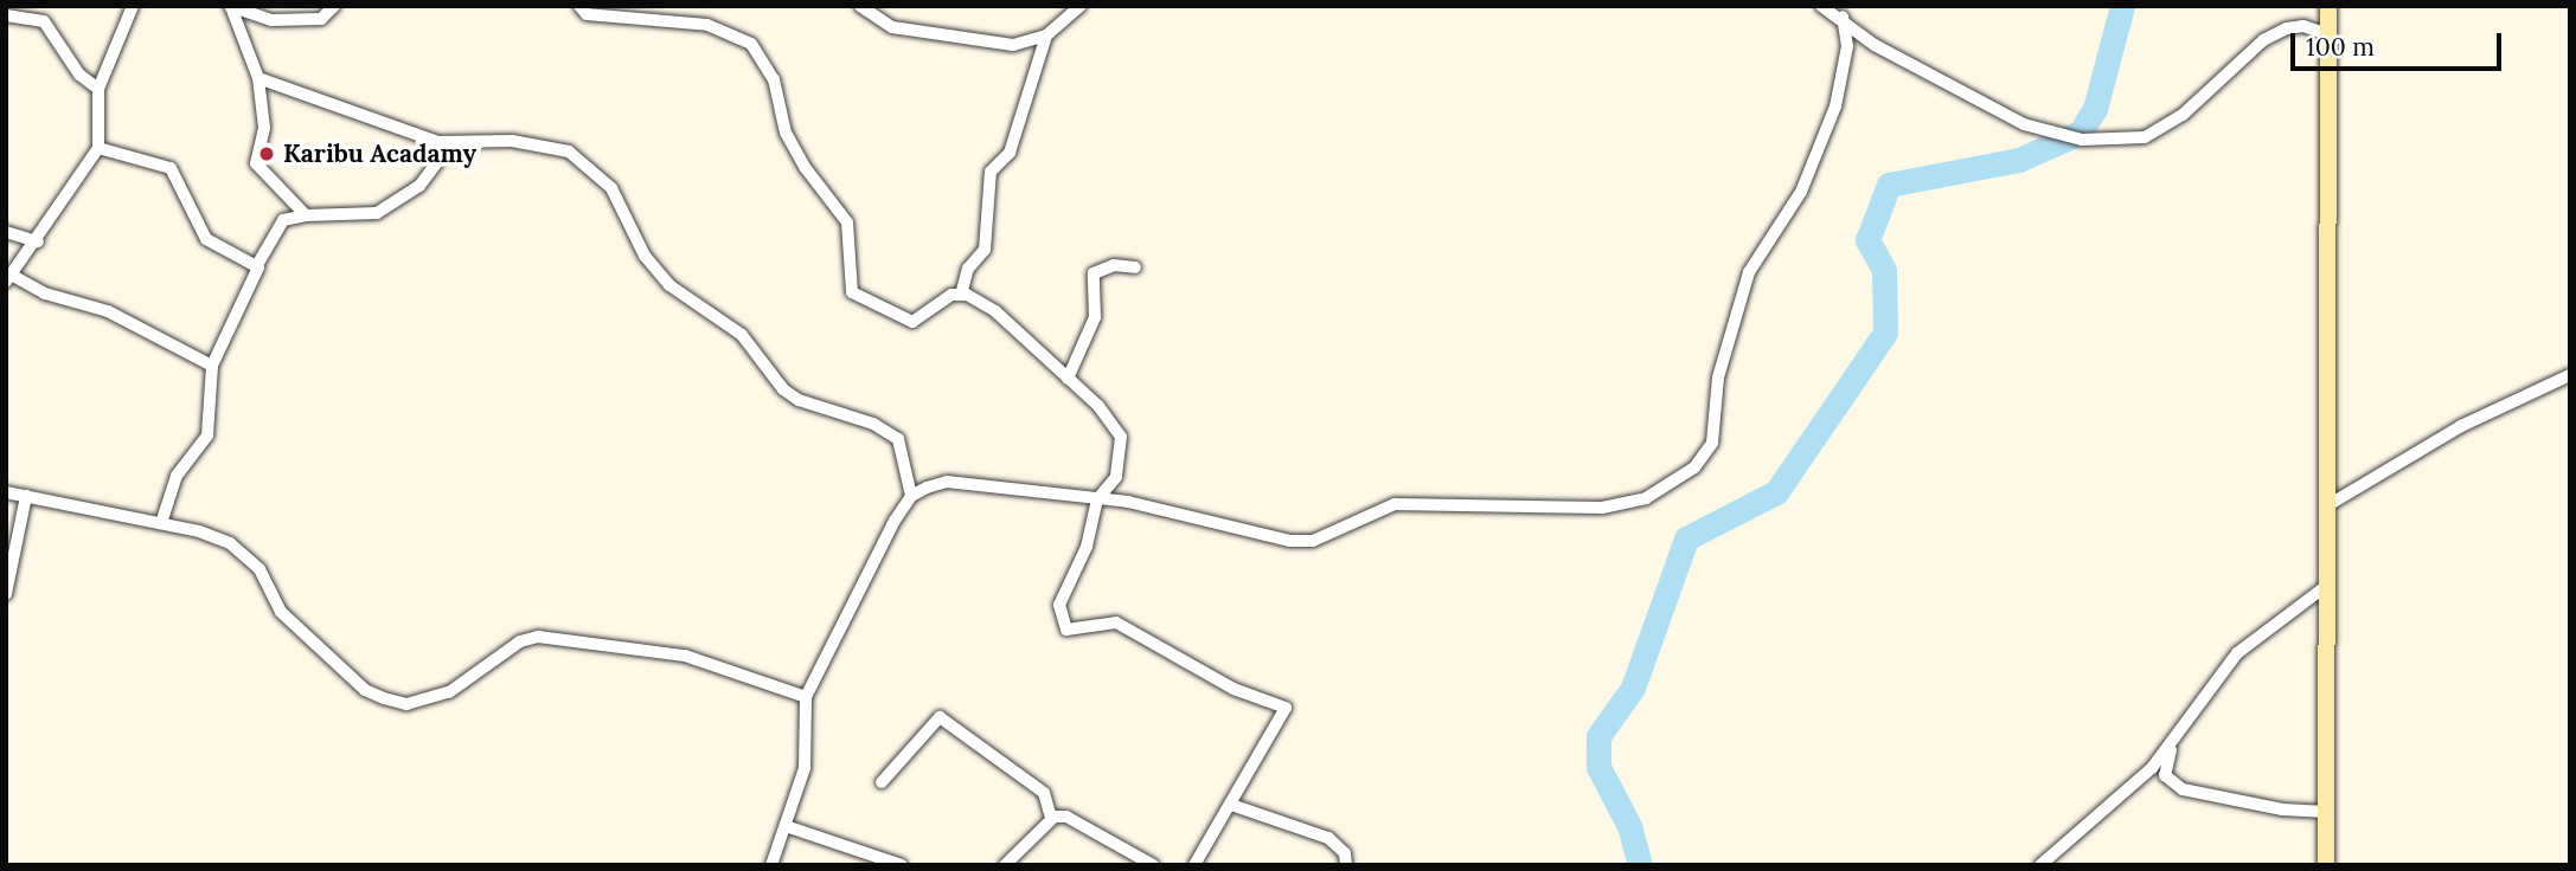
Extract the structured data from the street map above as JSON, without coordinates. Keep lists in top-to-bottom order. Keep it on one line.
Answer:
{"places":["Karibu Acadamy"],"scale_bar":"100 m"}
